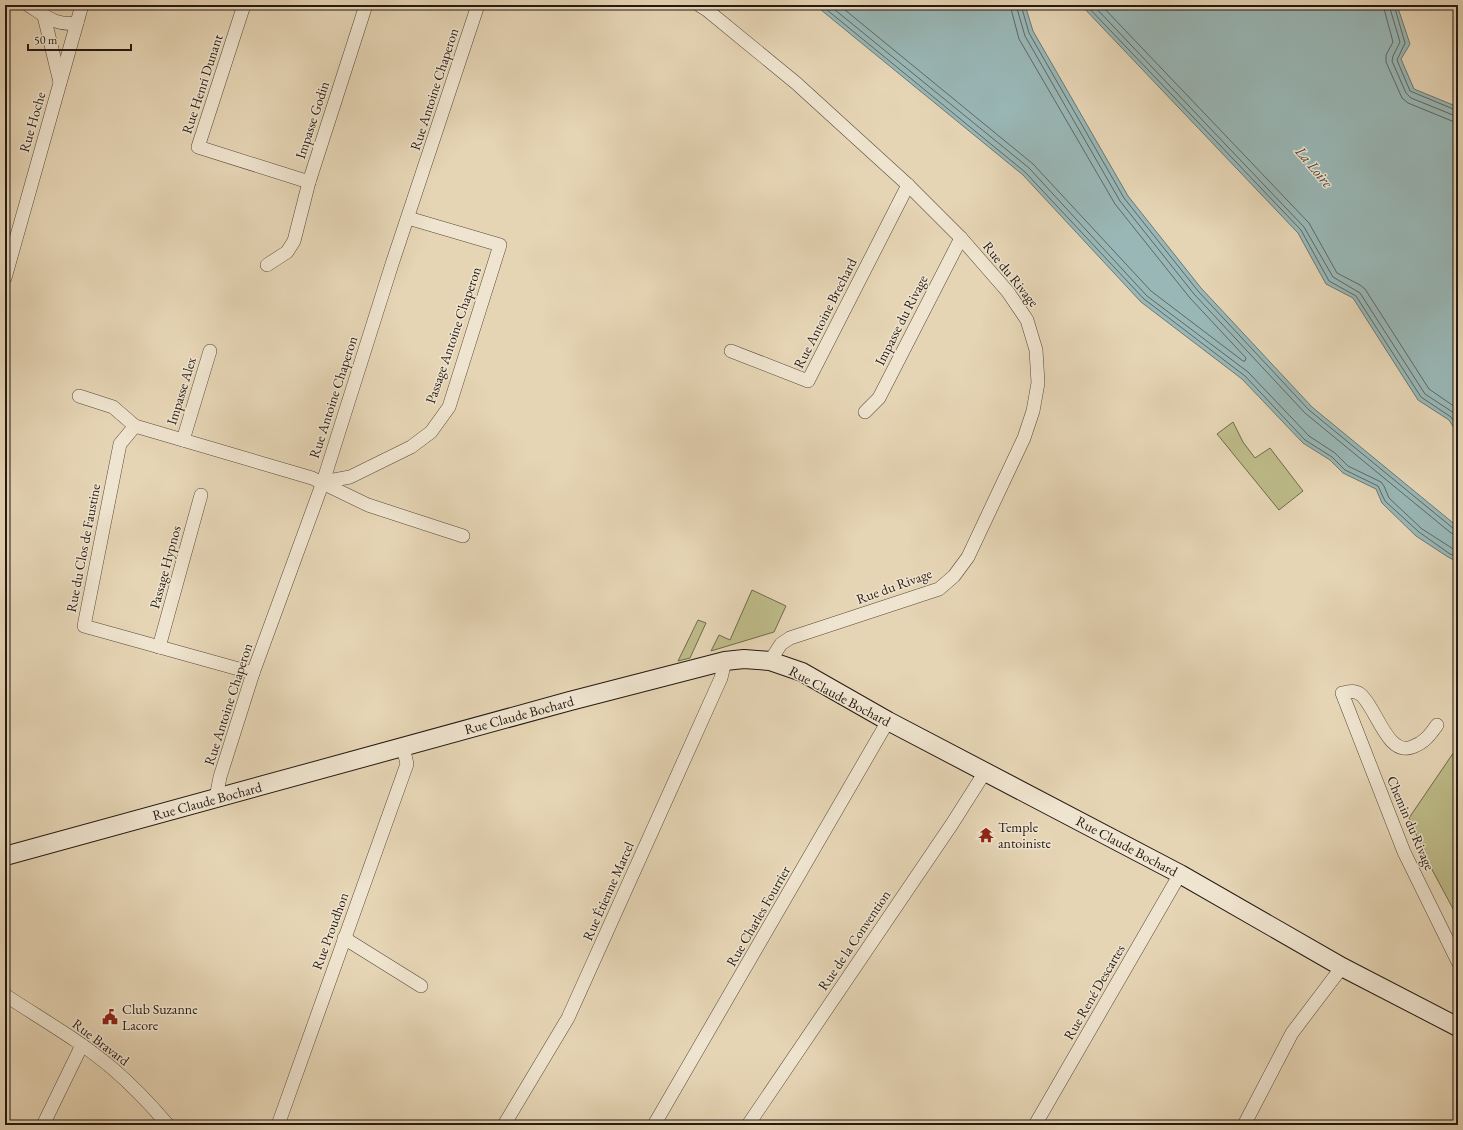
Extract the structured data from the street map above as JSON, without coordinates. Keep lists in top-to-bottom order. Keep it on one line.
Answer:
{"streets":{"main road":["Rue Claude Bochard"],"street":["Rue Henri Dunant","Rue Antoine Chaperon","Impasse Godin","Rue Hoche","Rue du Rivage","Rue Antoine Brechard","Impasse du Rivage","Passage Antoine Chaperon","Impasse Alex","Rue du Clos de Faustine","Passage Hypnos","Chemin du Rivage","Rue Étienne Marcel","Rue Charles Fourrier","Rue Proudhon","Rue de la Convention","Rue René Descartes","Rue Bravard"]},"crossings":[["Rue Henri Dunant","Impasse Godin"],["Rue Antoine Chaperon","Passage Antoine Chaperon"],["Rue Antoine Chaperon","Rue du Clos de Faustine"],["Rue Antoine Chaperon","Rue Claude Bochard"],["Rue du Rivage","Rue Antoine Brechard"],["Rue du Rivage","Impasse du Rivage"],["Rue du Rivage","Rue Claude Bochard"],["Rue du Clos de Faustine","Passage Hypnos"],["Rue Claude Bochard","Rue Étienne Marcel"],["Rue Claude Bochard","Rue Charles Fourrier"],["Rue Claude Bochard","Rue Proudhon"],["Rue Claude Bochard","Rue de la Convention"],["Rue Claude Bochard","Rue René Descartes"]],"water":["La Loire"],"places":{"temple":["Temple antoiniste"],"public building":["Club Suzanne Lacore"]},"scale_bar":"50 m"}
